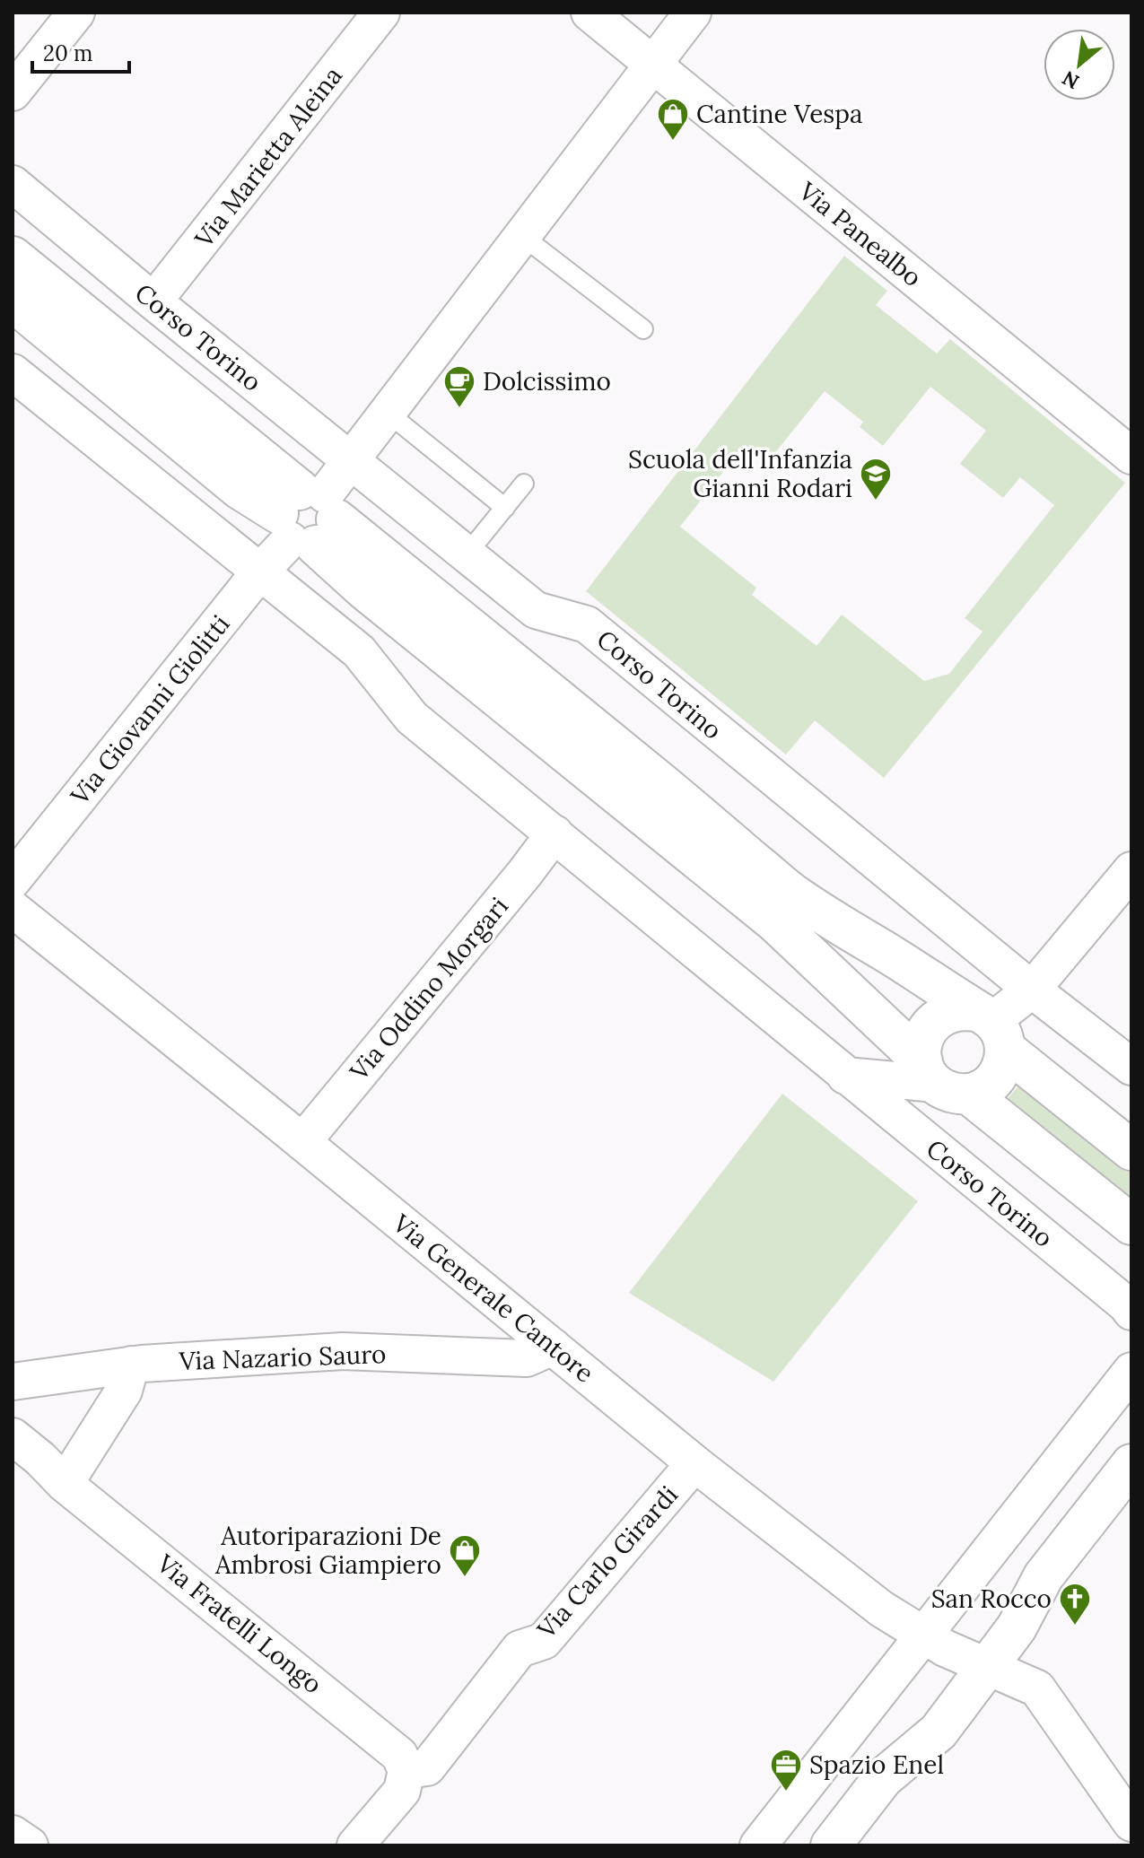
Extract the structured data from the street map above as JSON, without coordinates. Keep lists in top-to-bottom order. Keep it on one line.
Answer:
{"streets":{"street":["Via Marietta Aleina","Via Panealbo","Corso Torino","Via Giovanni Giolitti","Via Oddino Morgari","Via Generale Cantore","Via Nazario Sauro","Via Carlo Girardi","Via Fratelli Longo"]},"crossings":[["Via Marietta Aleina","Corso Torino"],["Via Panealbo","Via Giovanni Giolitti"],["Corso Torino","Via Giovanni Giolitti"],["Corso Torino","Via Oddino Morgari"],["Via Oddino Morgari","Via Generale Cantore"],["Via Generale Cantore","Via Nazario Sauro"],["Via Generale Cantore","Via Carlo Girardi"],["Via Carlo Girardi","Via Fratelli Longo"]],"places":{"shop":["Cantine Vespa","Autoriparazioni De Ambrosi Giampiero"],"cafe":["Dolcissimo"],"school or university":["Scuola dell'Infanzia Gianni Rodari"],"church":["San Rocco"],"office":["Spazio Enel"]},"scale_bar":"20 m","north":"bottom left"}
